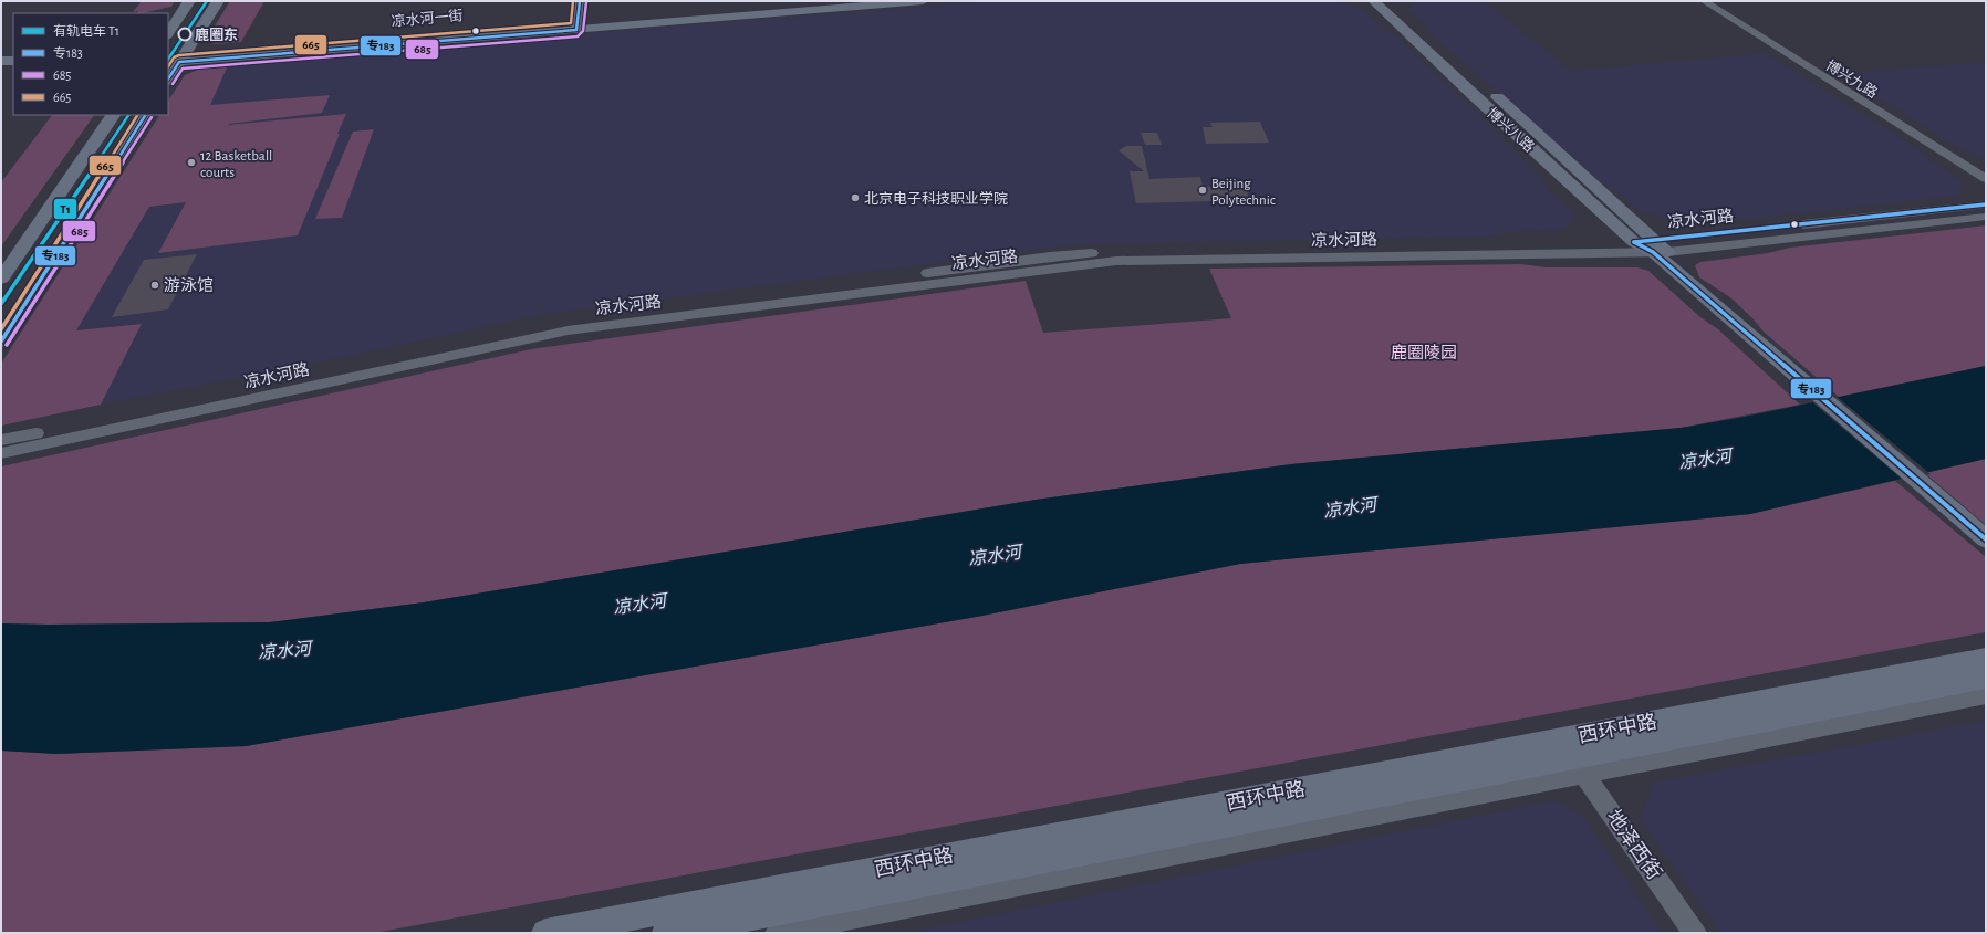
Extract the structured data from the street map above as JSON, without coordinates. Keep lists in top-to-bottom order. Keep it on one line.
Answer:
{"streets":{"main road":["凉水河一街","博兴八路","西环中路"],"street":["博兴九路","凉水河路","地泽西街"]},"crossings":[["博兴八路","凉水河路"],["西环中路","地泽西街"]],"water":["凉水河"],"parks":["鹿圈陵园"],"places":["鹿圈东","12 Basketball courts","Beijing Polytechnic","北京电子科技职业学院","游泳馆"],"lines":["tram line T1","transit line 专183","transit line 665","transit line 685"],"legend":["有轨电车 T1","专183","685","665"]}
